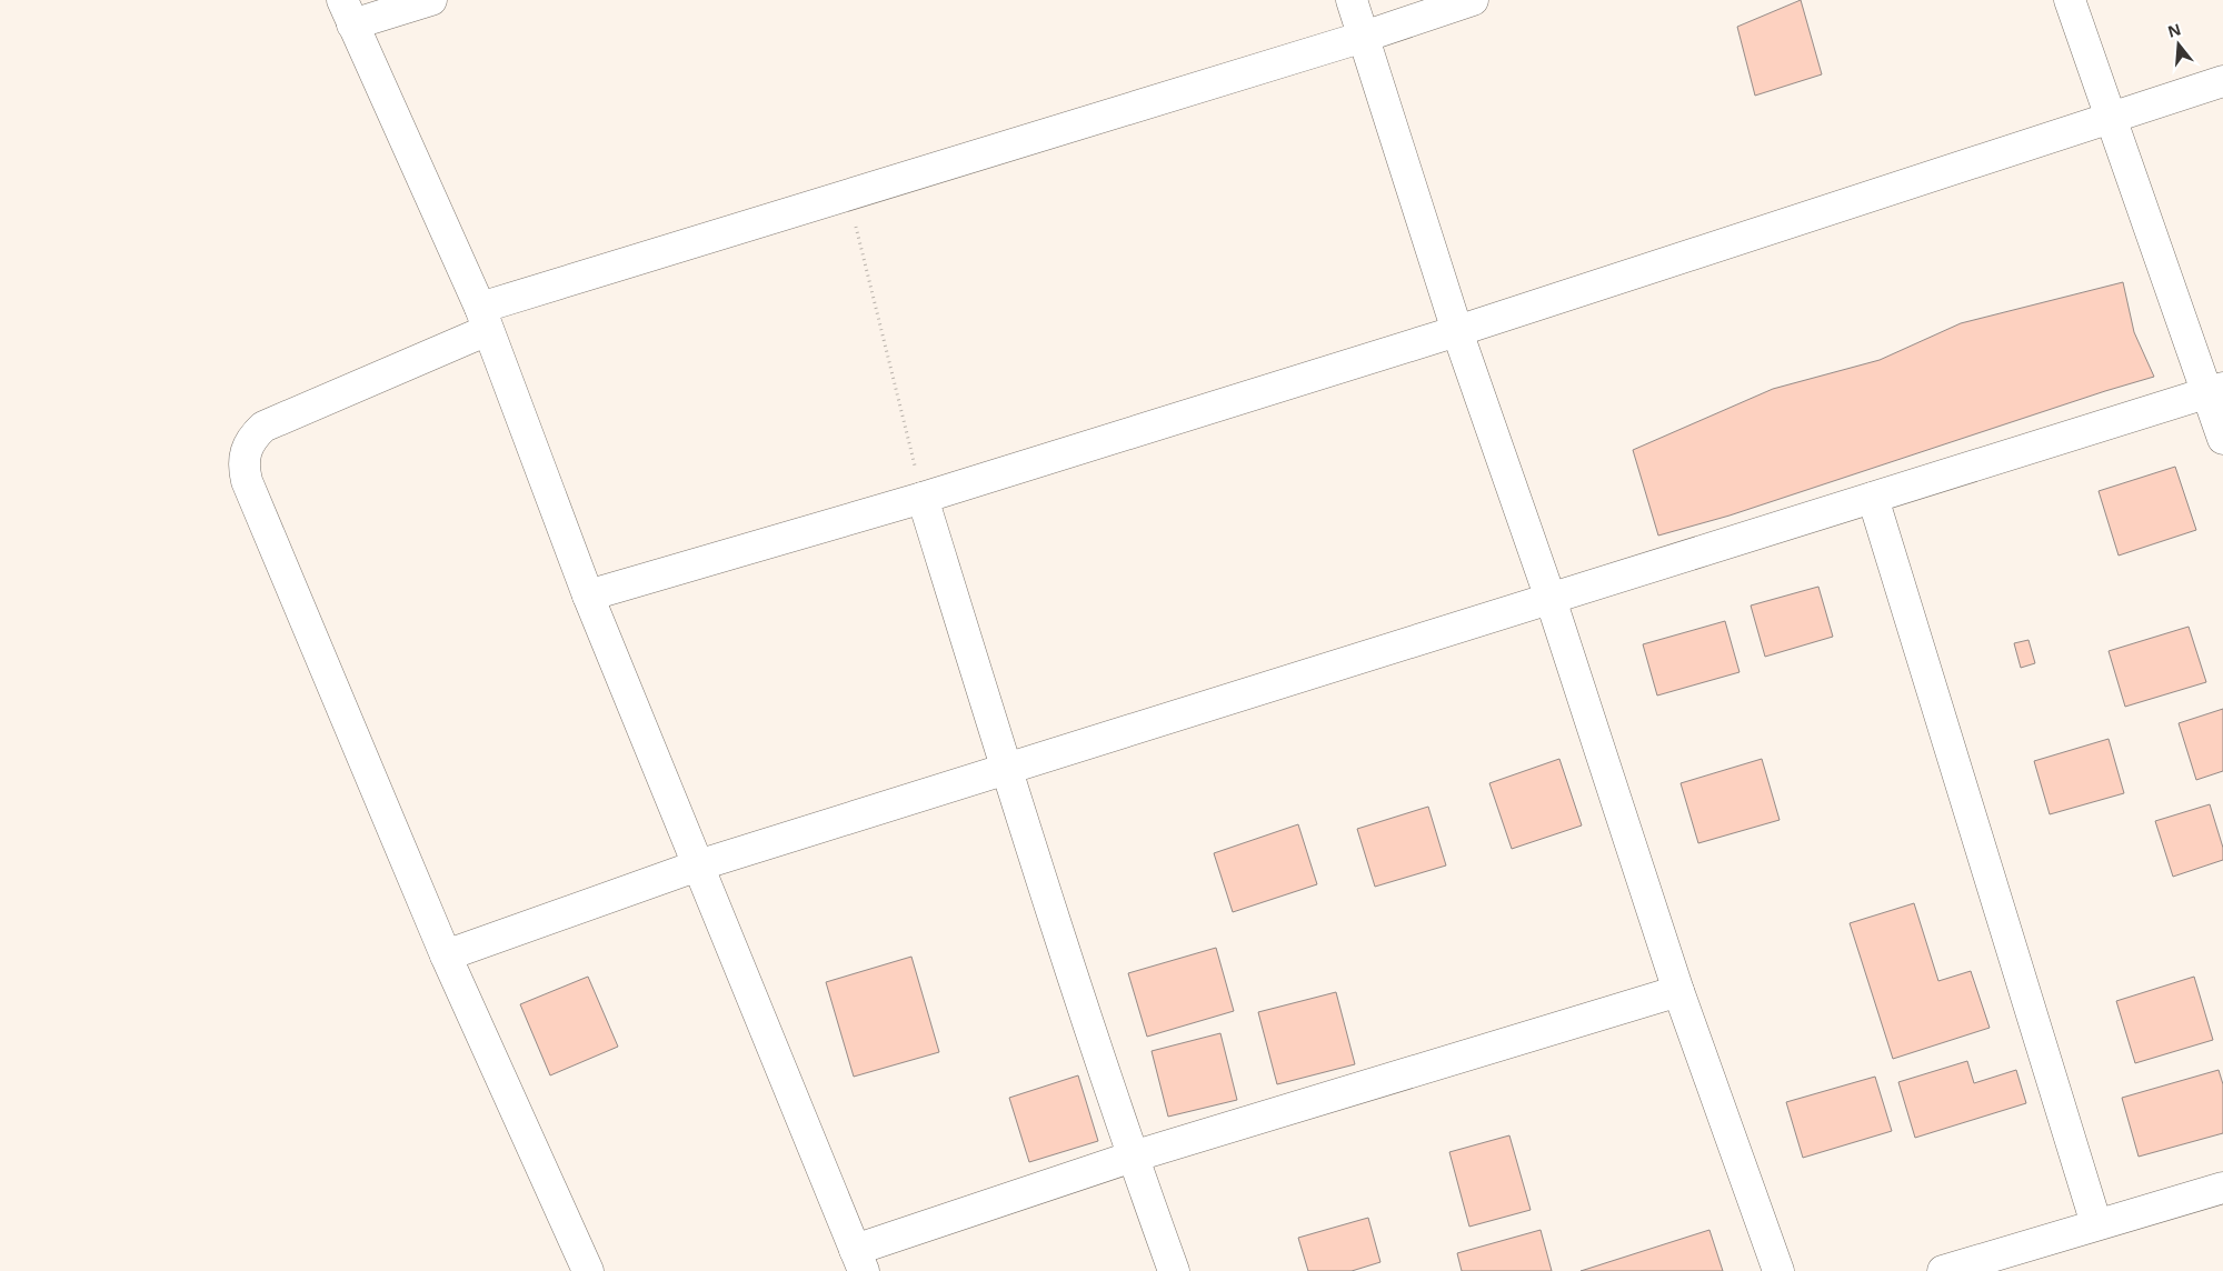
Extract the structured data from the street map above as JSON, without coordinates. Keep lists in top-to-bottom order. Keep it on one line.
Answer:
{"north":"top"}
